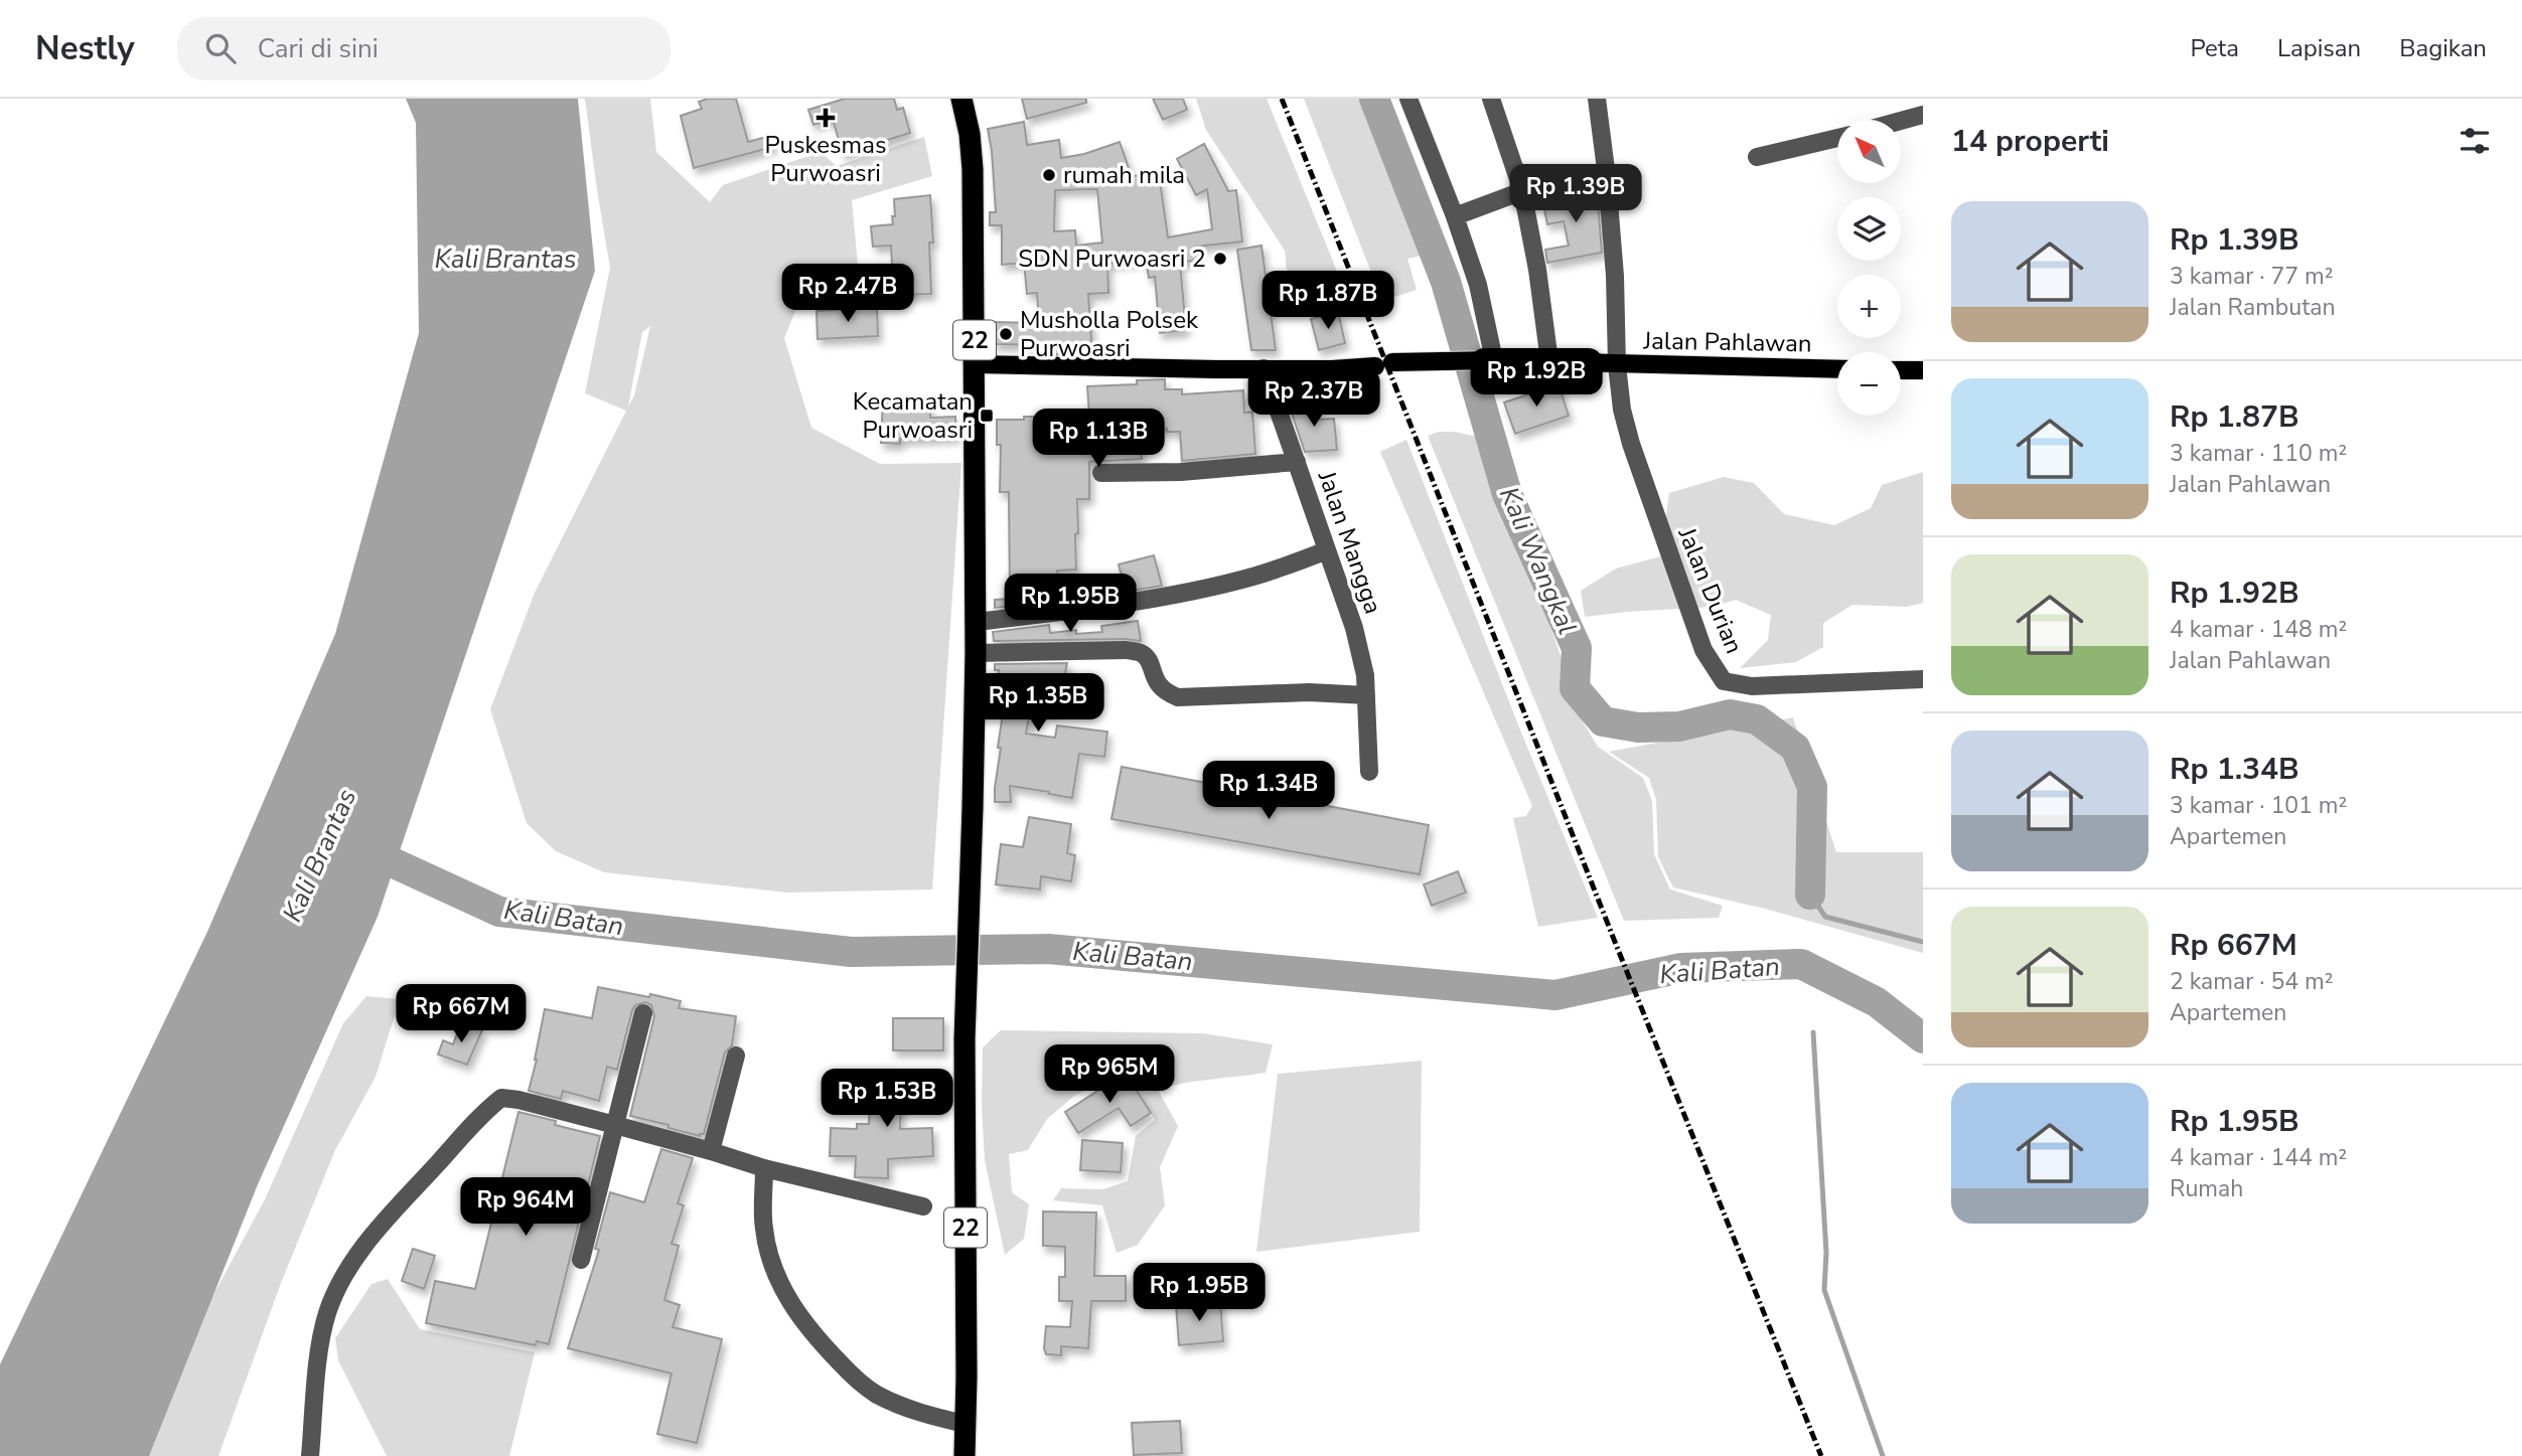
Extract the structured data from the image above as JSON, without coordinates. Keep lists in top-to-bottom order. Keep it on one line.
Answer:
{"streets":{"highway":["22"],"main road":["Jalan Pahlawan"],"street":["Jalan Mangga","Jalan Durian"]},"crossings":[["22","Jalan Pahlawan"],["Jalan Pahlawan","Jalan Mangga"],["Jalan Pahlawan","Jalan Durian"]],"water":["Kali Brantas","Kali Wangkal","Kali Batan"],"places":{"health":["Puskesmas Purwoasri"],"other":["rumah mila","SDN Purwoasri 2","Musholla Polsek Purwoasri"],"transit":["Kecamatan Purwoasri"]},"north":"top left","page":{"header":"Nestly","search":"Cari di sini","nav":["Peta","Lapisan","Bagikan"],"heading":"14 properti","map_buttons":["+","−"],"price":["Rp 1.39B","Rp 2.47B","Rp 1.87B","Rp 1.92B","Rp 2.37B","Rp 1.13B","Rp 1.95B","Rp 1.35B","Rp 1.34B","Rp 667M","Rp 965M","Rp 1.53B","Rp 964M","Rp 1.95B"],"list":[{"name":"Rp 1.39B","note":"3 kamar · 77 m² · Jalan Rambutan"},{"name":"Rp 1.87B","note":"3 kamar · 110 m² · Jalan Pahlawan"},{"name":"Rp 1.92B","note":"4 kamar · 148 m² · Jalan Pahlawan"},{"name":"Rp 1.34B","note":"3 kamar · 101 m² · Apartemen"},{"name":"Rp 667M","note":"2 kamar · 54 m² · Apartemen"},{"name":"Rp 1.95B","note":"4 kamar · 144 m² · Rumah"}]}}
